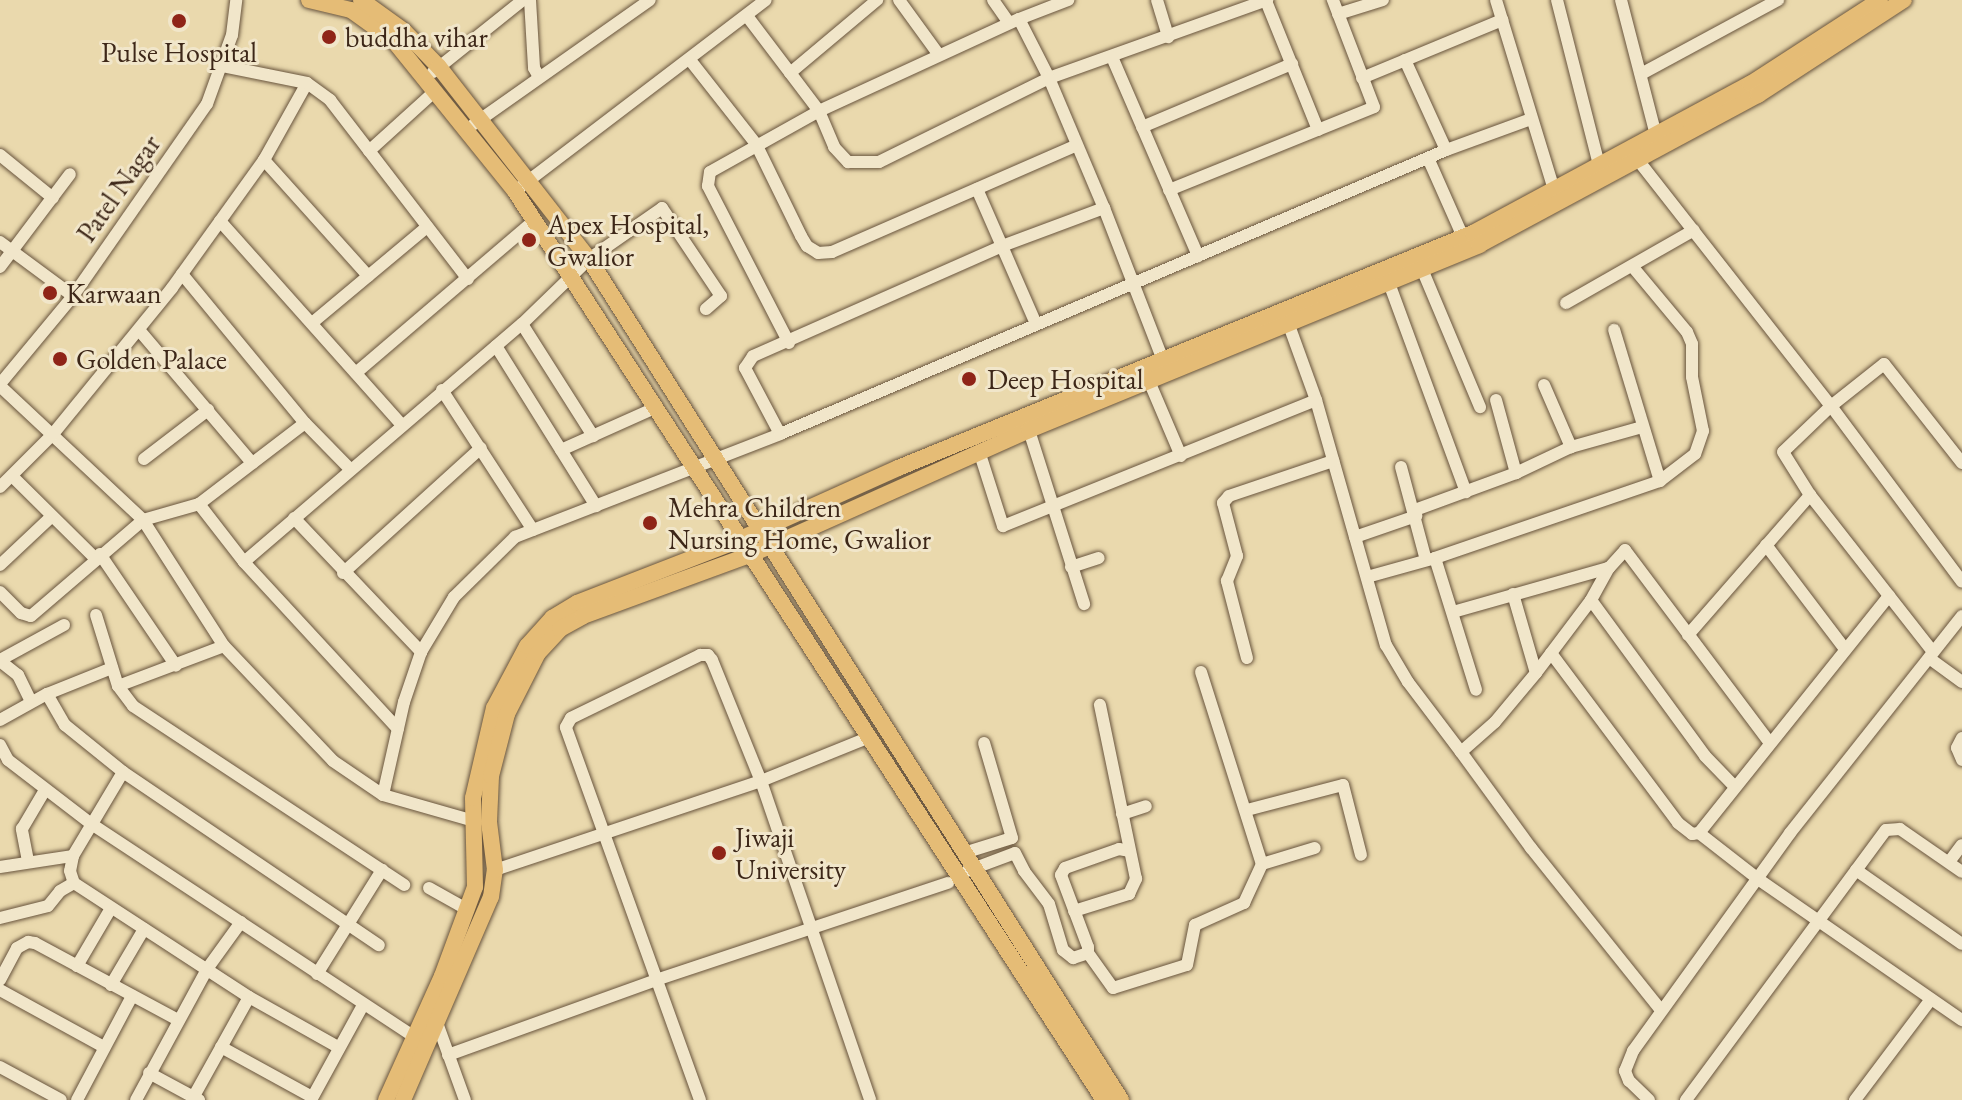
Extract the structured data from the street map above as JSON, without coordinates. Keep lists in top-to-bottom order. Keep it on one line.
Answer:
{"streets":{"street":["Patel Nagar"]},"places":["Pulse Hospital","buddha vihar","Apex Hospital, Gwalior","Karwaan","Golden Palace","Deep Hospital","Mehra Children Nursing Home, Gwalior","Jiwaji University"]}
